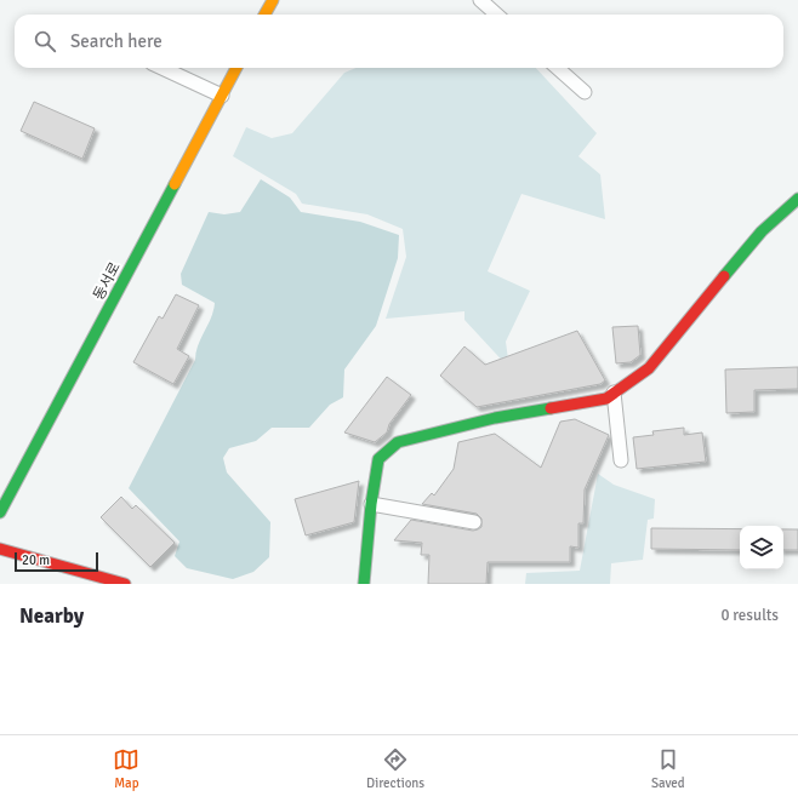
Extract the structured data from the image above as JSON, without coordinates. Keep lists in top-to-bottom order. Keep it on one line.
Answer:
{"streets":{"street":["동서로"]},"scale_bar":"20 m","page":{"search":"Search here","scale":"20 m","heading":["Nearby","0 results"],"nav":["Map","Directions","Saved"]}}
